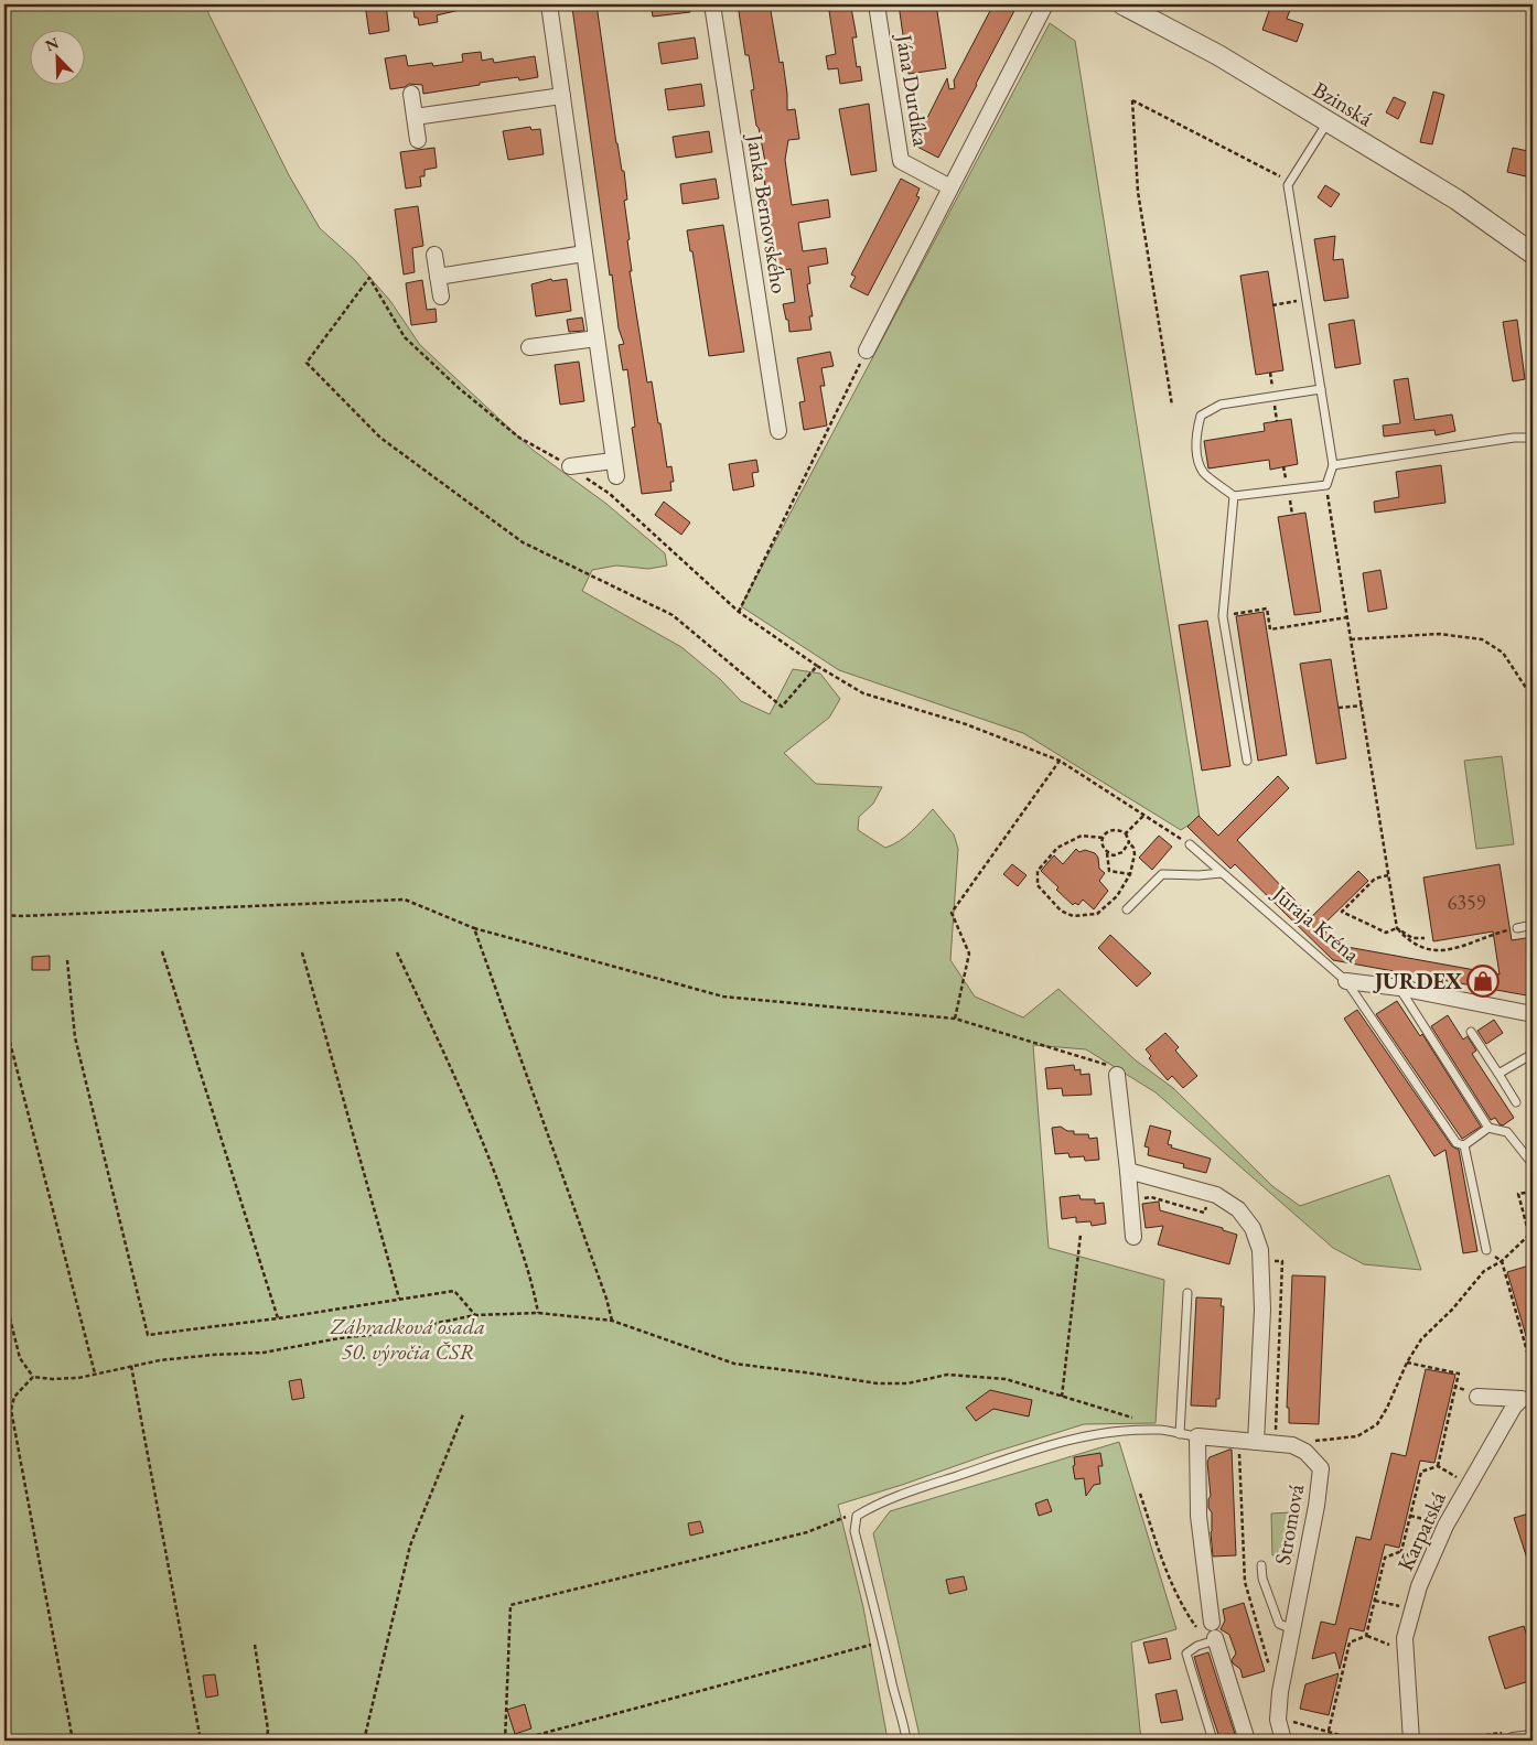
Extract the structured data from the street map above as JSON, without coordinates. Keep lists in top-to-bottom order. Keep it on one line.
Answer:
{"streets":{"street":["Jána Durdíka","Bzinská","Janka Bernovského","Juraja Kréna","Stromová","Karpatská"]},"parks":["Záhradková osada 50. výročia ČSR"],"places":{"shop":["JURDEX"]},"house_numbers":["6359"],"north":"top left"}
